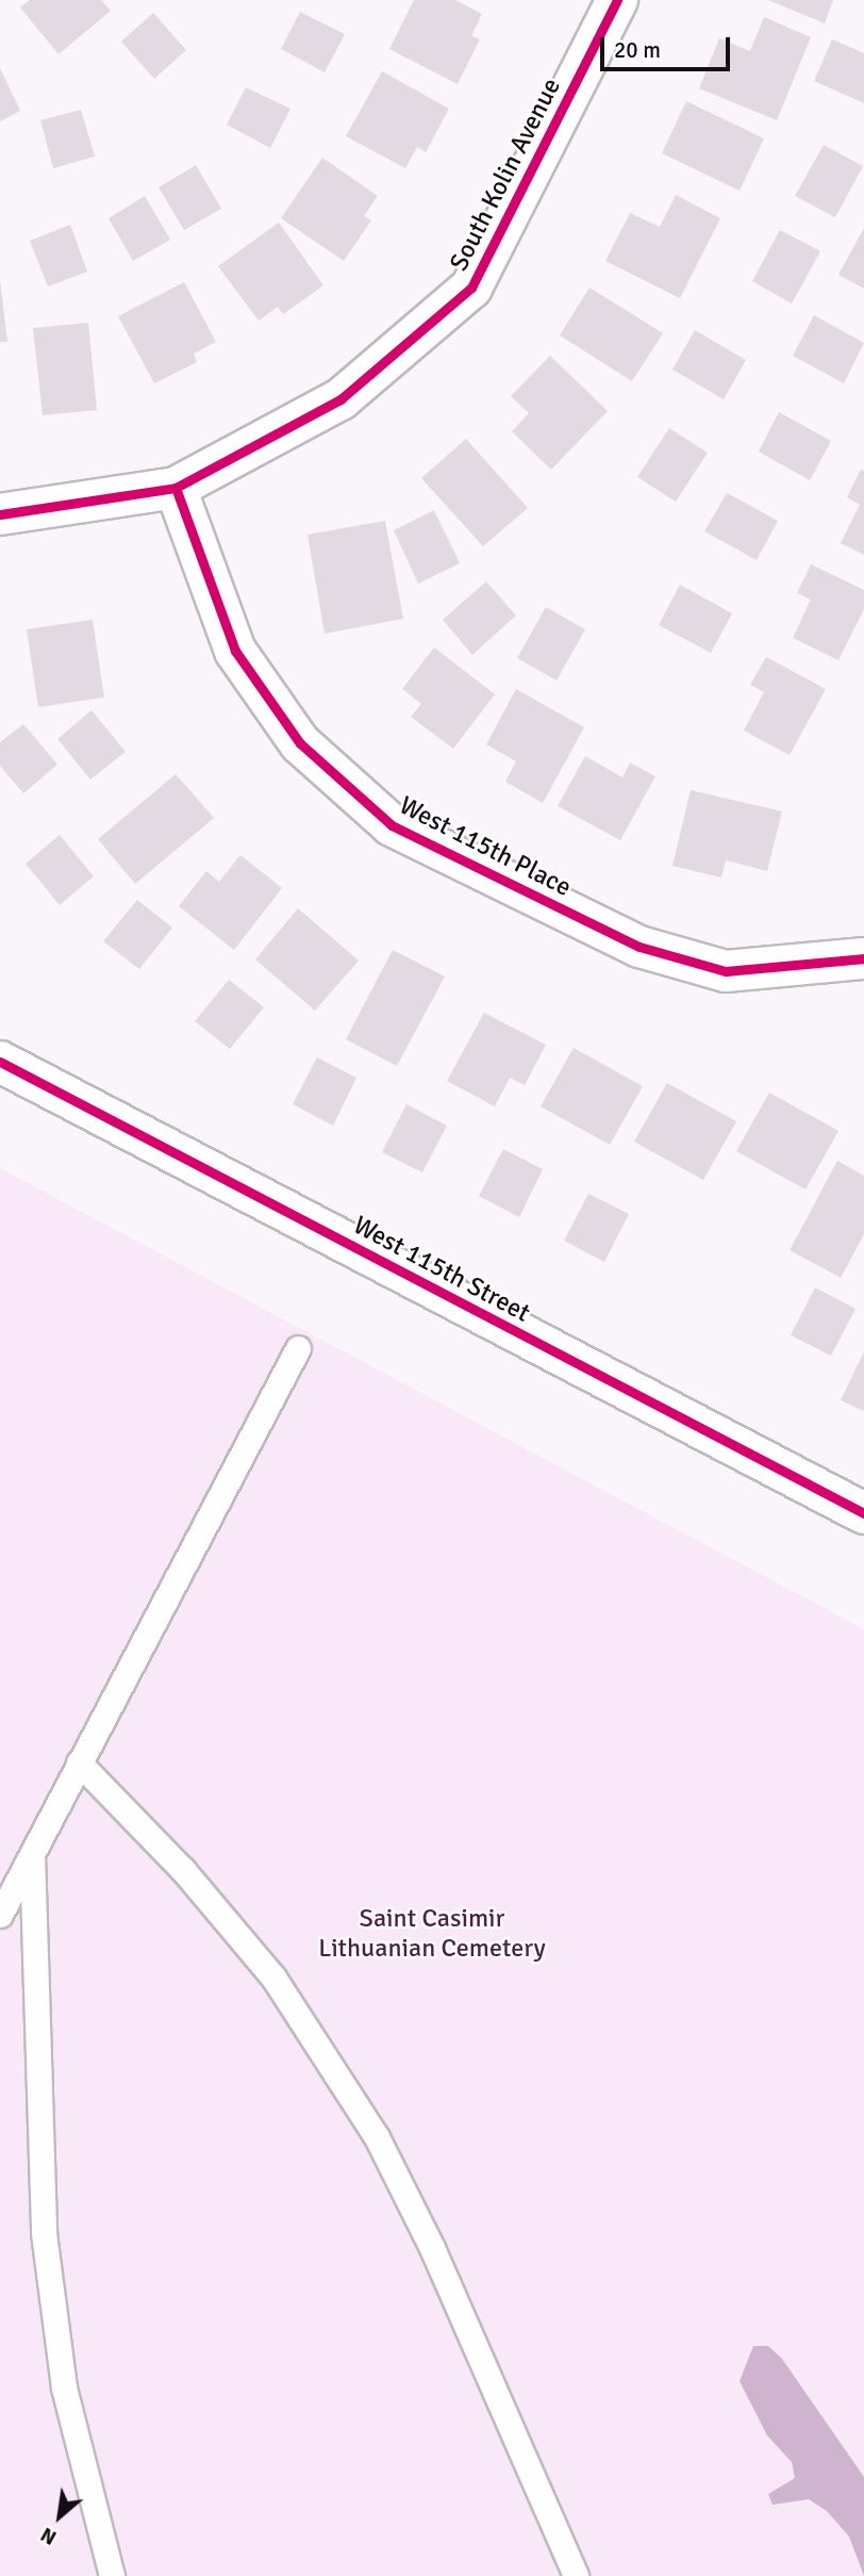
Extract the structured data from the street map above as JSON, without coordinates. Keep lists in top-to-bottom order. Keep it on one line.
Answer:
{"streets":{"street":["South Kolin Avenue","West 115th Place","West 115th Street"]},"crossings":[["South Kolin Avenue","West 115th Place"]],"parks":["Saint Casimir Lithuanian Cemetery"],"scale_bar":"20 m","north":"bottom left"}
